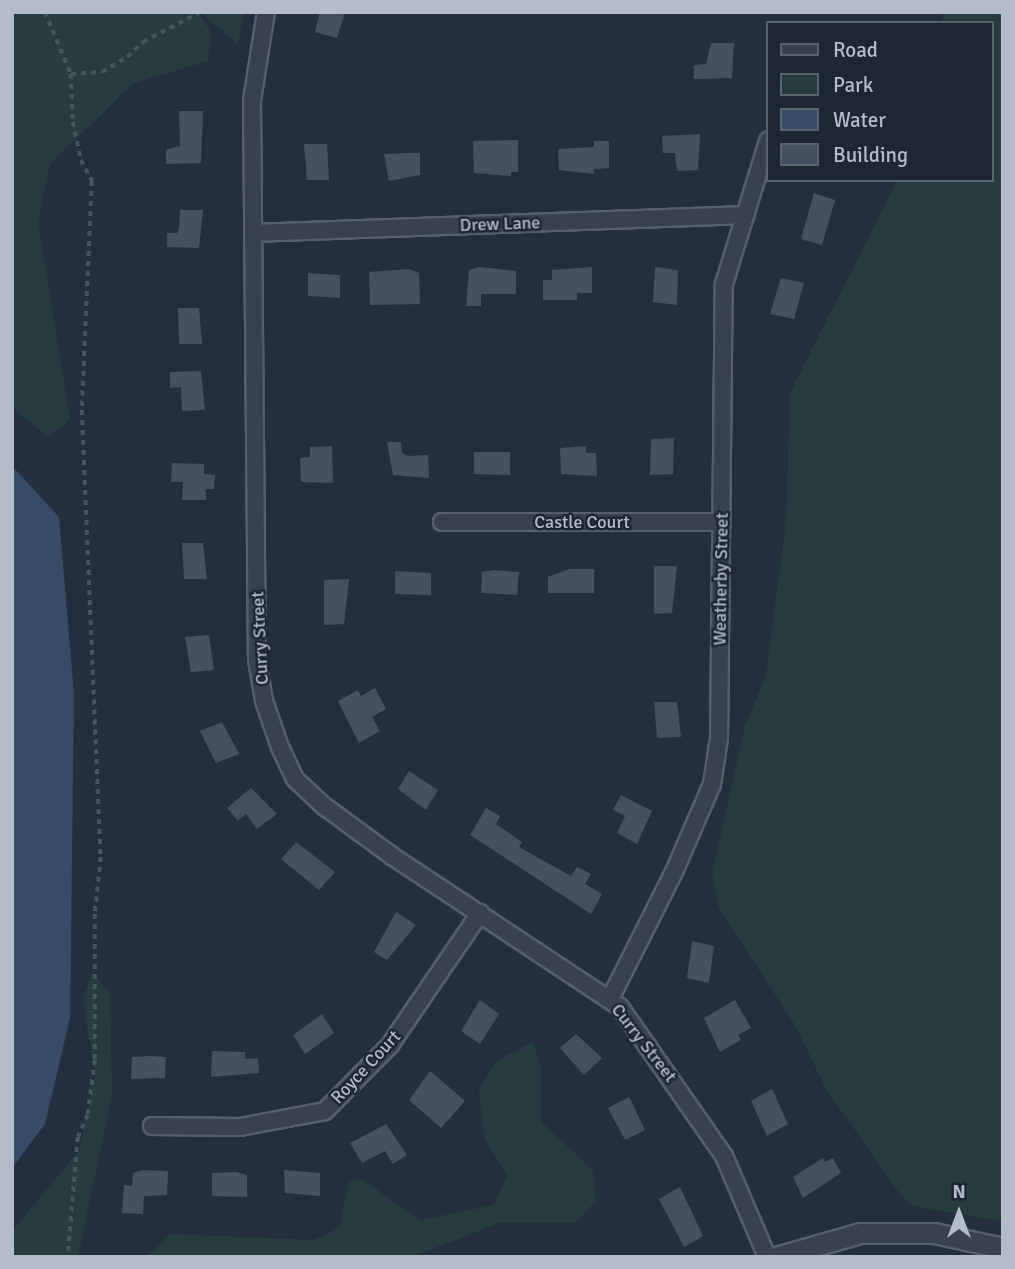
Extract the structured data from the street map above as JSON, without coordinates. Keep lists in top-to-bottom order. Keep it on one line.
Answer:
{"streets":{"street":["Drew Lane","Castle Court","Weatherby Street","Curry Street","Royce Court"]},"crossings":[["Drew Lane","Weatherby Street"],["Drew Lane","Curry Street"],["Castle Court","Weatherby Street"],["Weatherby Street","Curry Street"],["Curry Street","Royce Court"]],"legend":["Road","Park","Water","Building"],"north":"top"}
